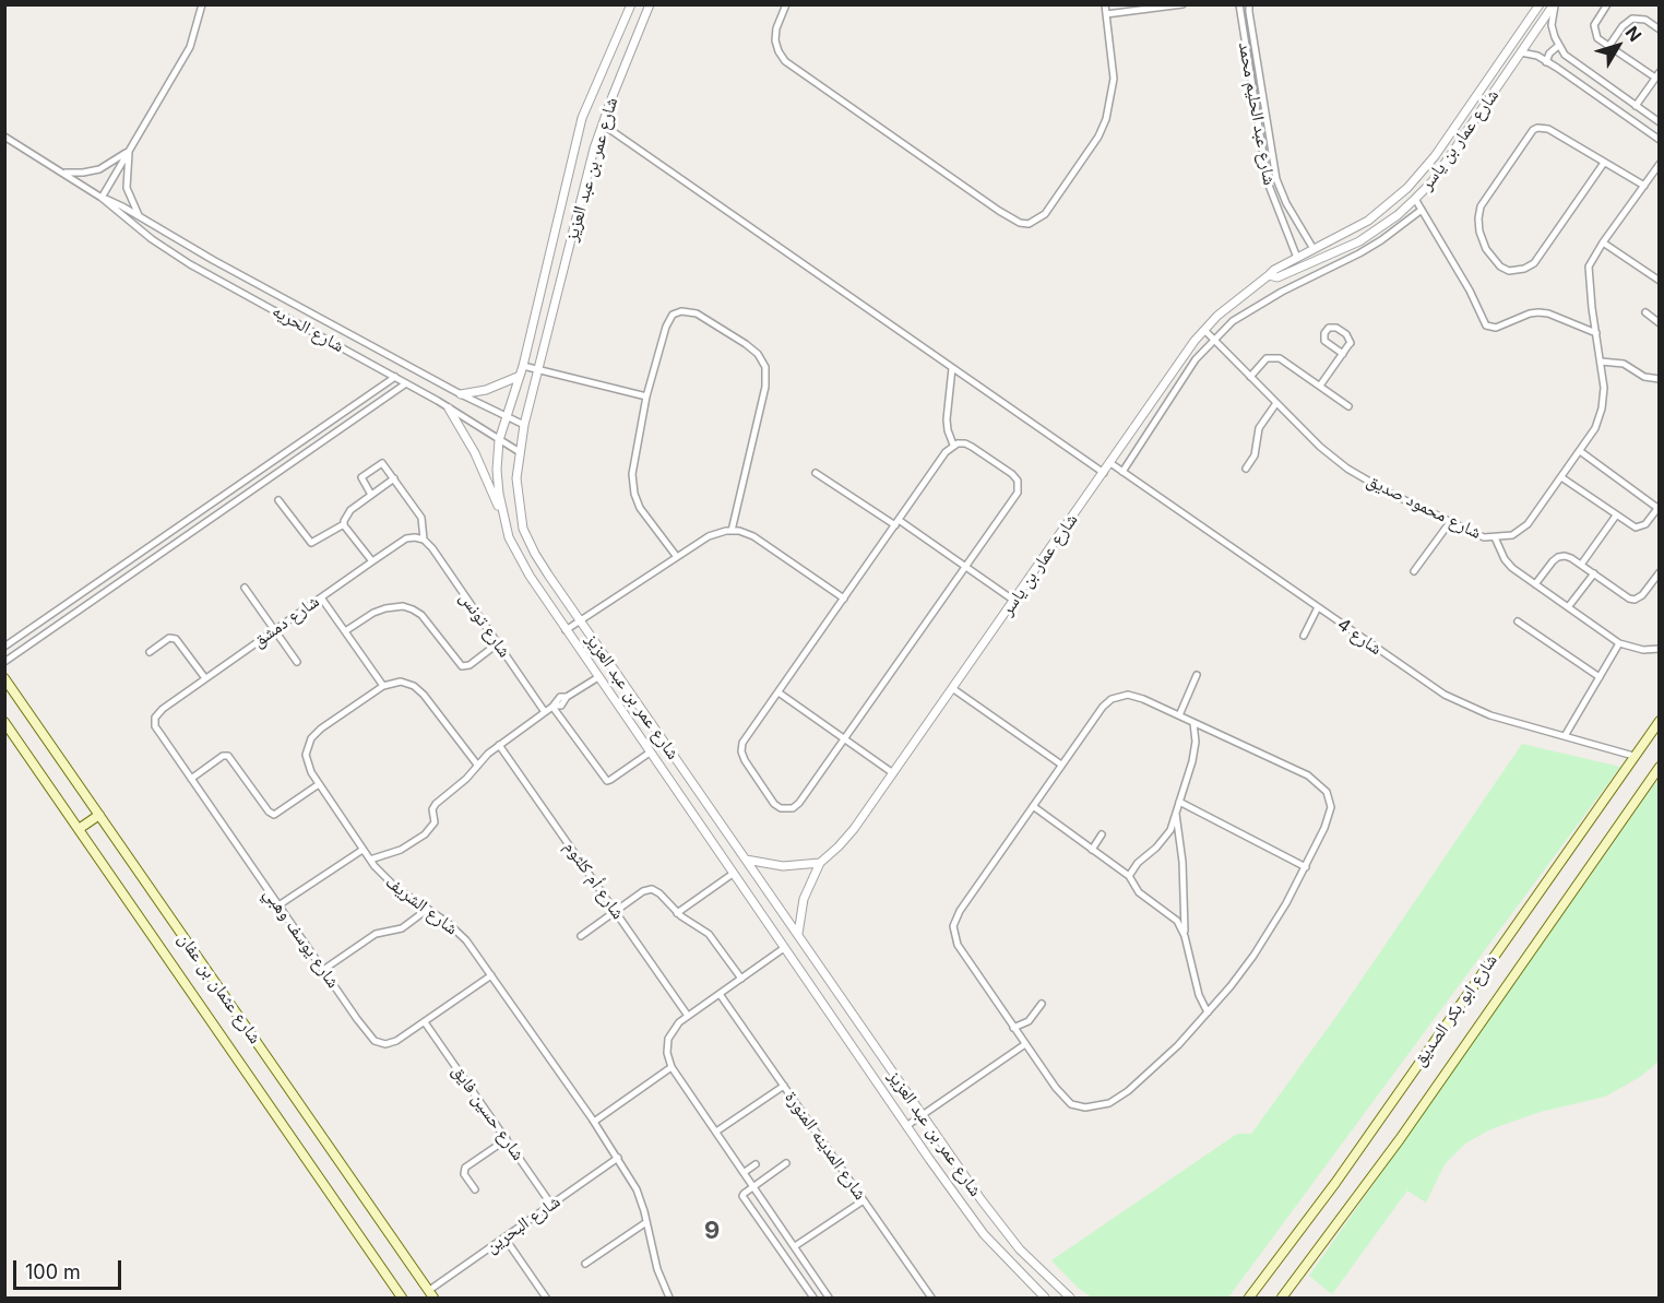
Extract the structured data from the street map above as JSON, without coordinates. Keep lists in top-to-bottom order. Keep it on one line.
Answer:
{"streets":{"main road":["شارع عثمان بن عفان","شارع ابو بكر الصديق"],"street":["شارع عبد الحليم محمد","شارع عمار بن ياسر","شارع عمر بن عبد العزيز","شارع الحريه","شارع محمود صديق","شارع دمشق","شارع تونس","شارع 4","شارع أم كلثوم","شارع الشريف","شارع يوسف وهبي","شارع حسين فايق","شارع المدينه المنورة","شارع البحرين"]},"crossings":[["شارع عبد الحليم محمد","شارع عمار بن ياسر"],["شارع عمار بن ياسر","شارع عمر بن عبد العزيز"],["شارع عمار بن ياسر","شارع محمود صديق"],["شارع عمار بن ياسر","شارع 4"],["شارع عمر بن عبد العزيز","شارع الحريه"],["شارع دمشق","شارع تونس"],["شارع دمشق","شارع يوسف وهبي"],["شارع 4","شارع ابو بكر الصديق"],["شارع الشريف","شارع يوسف وهبي"],["شارع الشريف","شارع البحرين"],["شارع يوسف وهبي","شارع حسين فايق"],["شارع عثمان بن عفان","شارع البحرين"],["شارع حسين فايق","شارع البحرين"]],"districts":["9"],"scale_bar":"100 m","north":"top right"}
